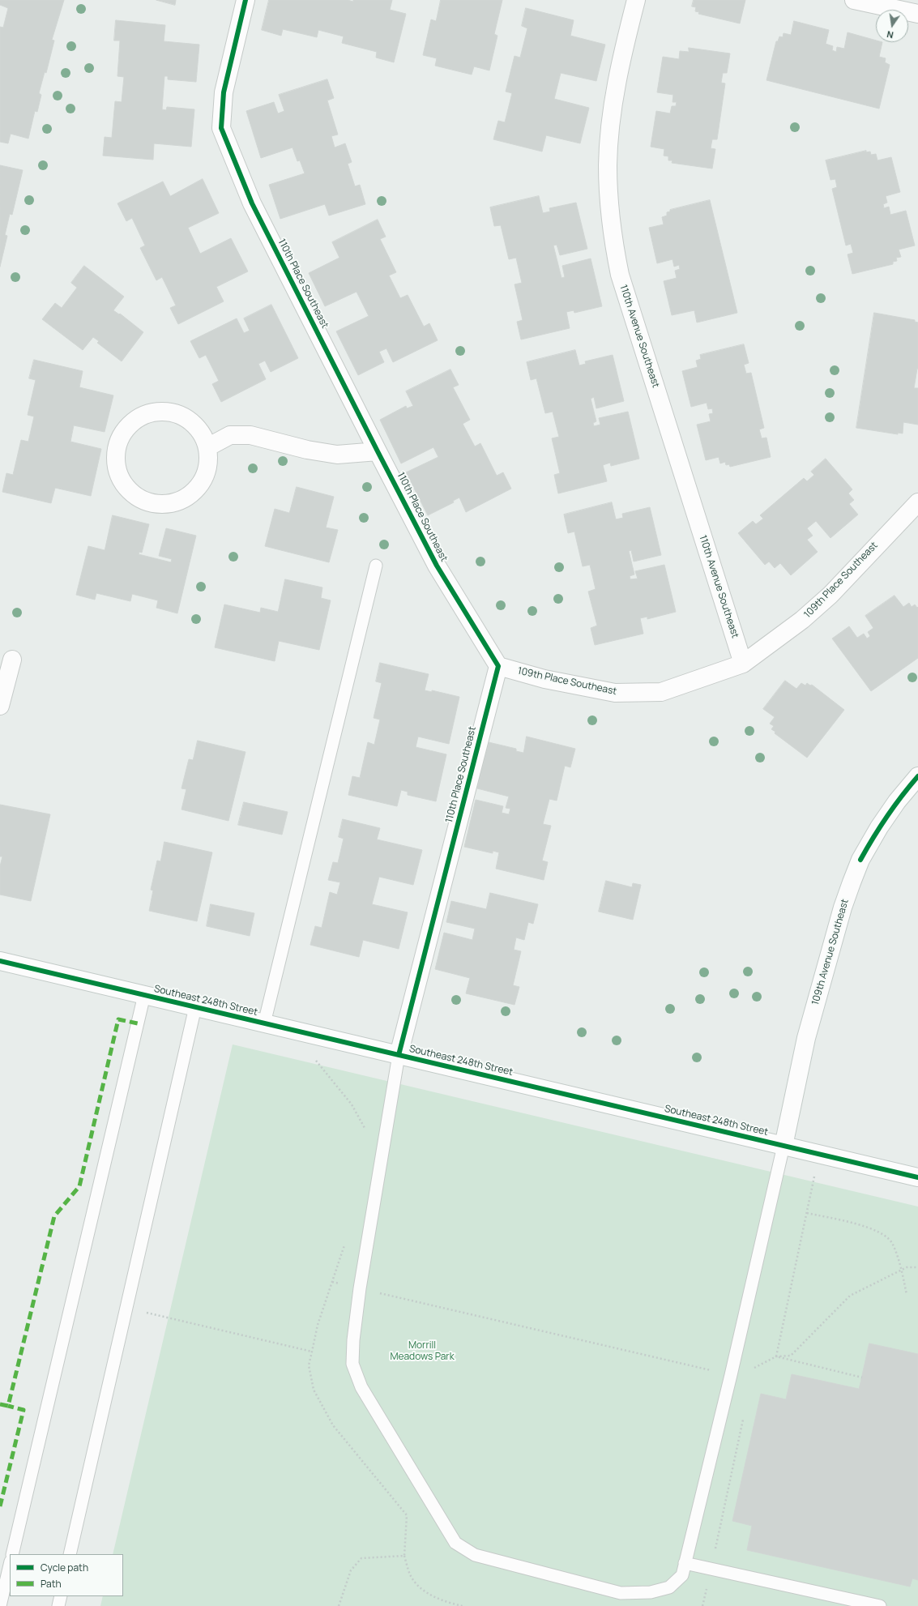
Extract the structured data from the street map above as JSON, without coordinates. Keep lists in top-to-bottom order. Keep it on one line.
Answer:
{"streets":{"street":["110th Place Southeast","110th Avenue Southeast","109th Place Southeast","109th Avenue Southeast","Southeast 248th Street"]},"crossings":[["110th Place Southeast","109th Place Southeast"],["110th Place Southeast","Southeast 248th Street"],["110th Avenue Southeast","109th Place Southeast"],["109th Avenue Southeast","Southeast 248th Street"]],"parks":["Morrill Meadows Park"],"legend":["Cycle path","Path"],"north":"bottom"}
